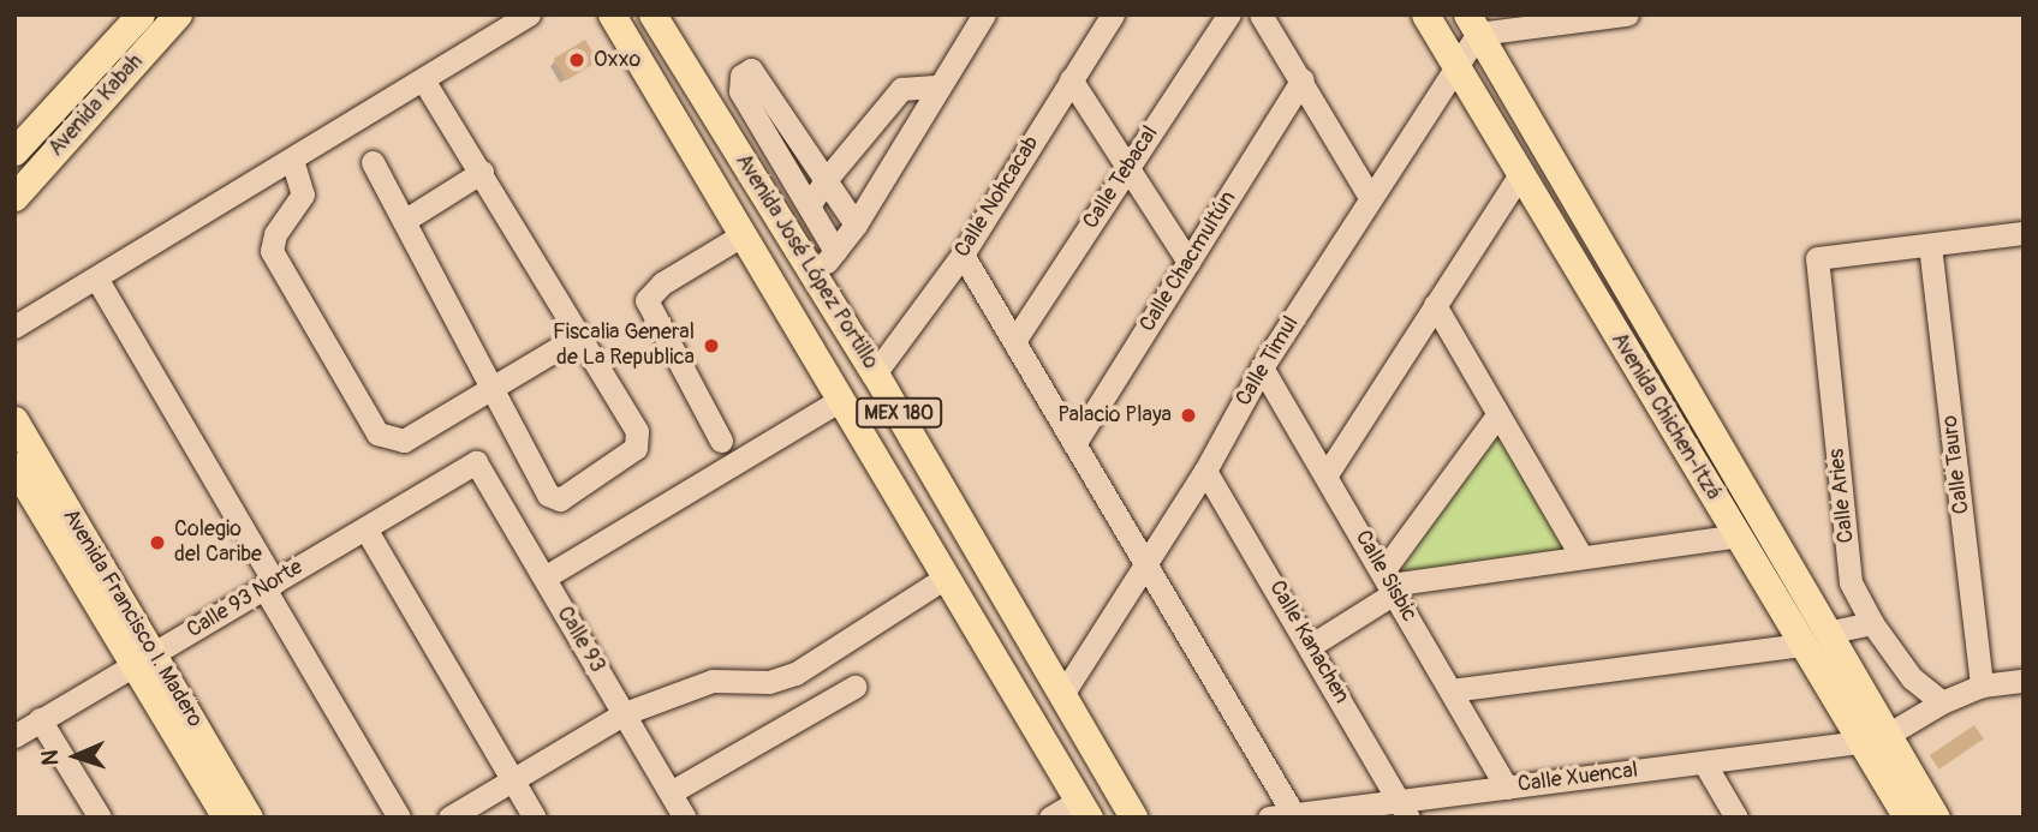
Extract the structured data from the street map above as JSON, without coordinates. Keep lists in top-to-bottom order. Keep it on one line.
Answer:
{"streets":{"main road":["Avenida Kabah","Avenida José López Portillo","MEX 180","Avenida Chichen-Itzá","Avenida Francisco I. Madero"],"street":["Calle Tebacal","Calle Nohcacab","Calle Chacmultún","Calle Timul","Calle Tauro","Calle Aries","Calle Sisbic","Calle 93 Norte","Calle 93","Calle Kanachen","Calle Xuencal"]},"crossings":[["Calle Nohcacab","Avenida José López Portillo"],["Avenida José López Portillo","Calle Timul"],["Calle Timul","Avenida Chichen-Itzá"],["Calle Timul","Calle Sisbic"],["Calle Timul","Calle Kanachen"],["Avenida Chichen-Itzá","Calle Xuencal"],["Calle Tauro","Calle Aries"],["Calle Sisbic","Calle Xuencal"],["Calle 93 Norte","Avenida Francisco I. Madero"],["Calle 93 Norte","Calle 93"],["Calle Kanachen","Calle Xuencal"]],"places":["Oxxo","Fiscalia General de La Republica","Palacio Playa","Colegio del Caribe"],"north":"left"}
